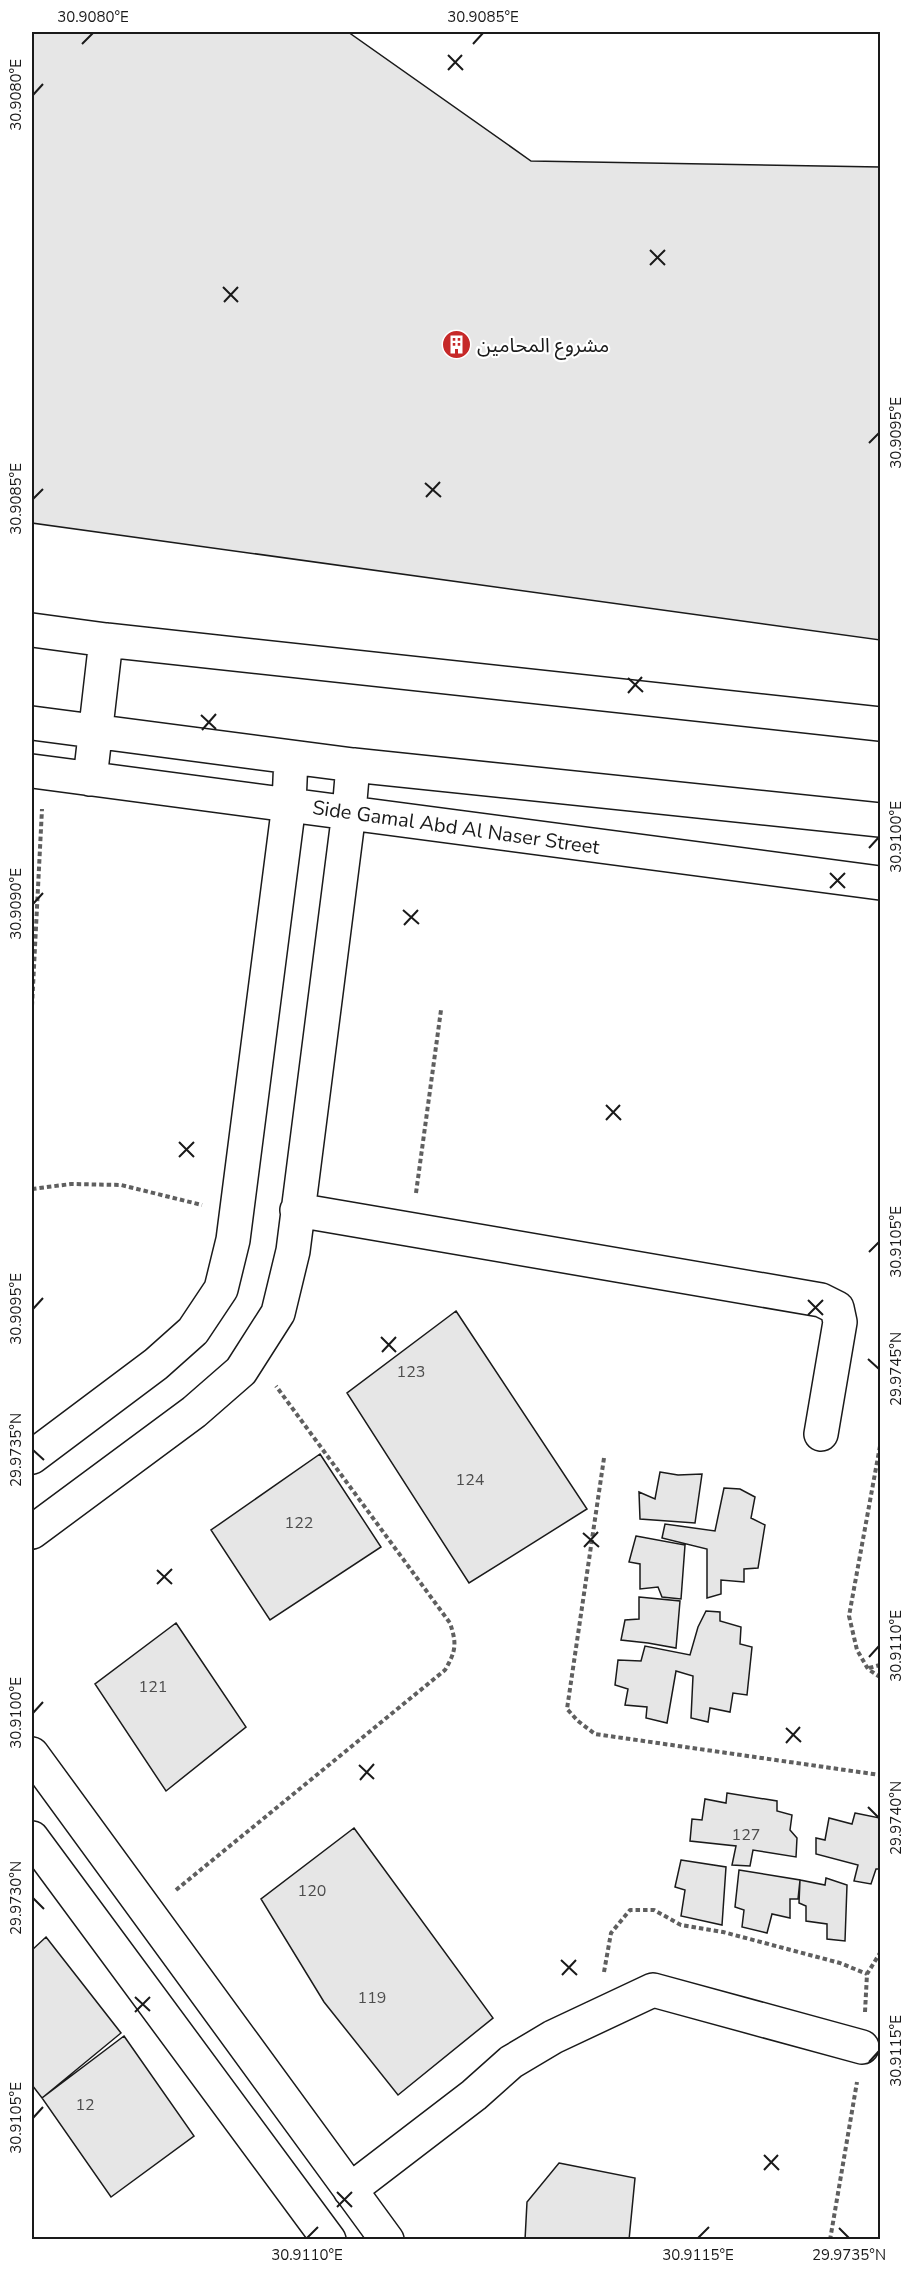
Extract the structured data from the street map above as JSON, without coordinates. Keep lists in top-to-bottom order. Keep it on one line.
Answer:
{"streets":{"street":["Side Gamal Abd Al Naser Street"]},"places":{"building":["مشروع المحامين"]},"house_numbers":["123","124","122","121","127","120","119","12"],"coordinates":["30.9080°E","30.9085°E","30.9095°E","30.9100°E","30.9090°E","30.9105°E","29.9745°N","29.9735°N","30.9110°E","29.9740°N","29.9730°N","30.9115°E"]}
